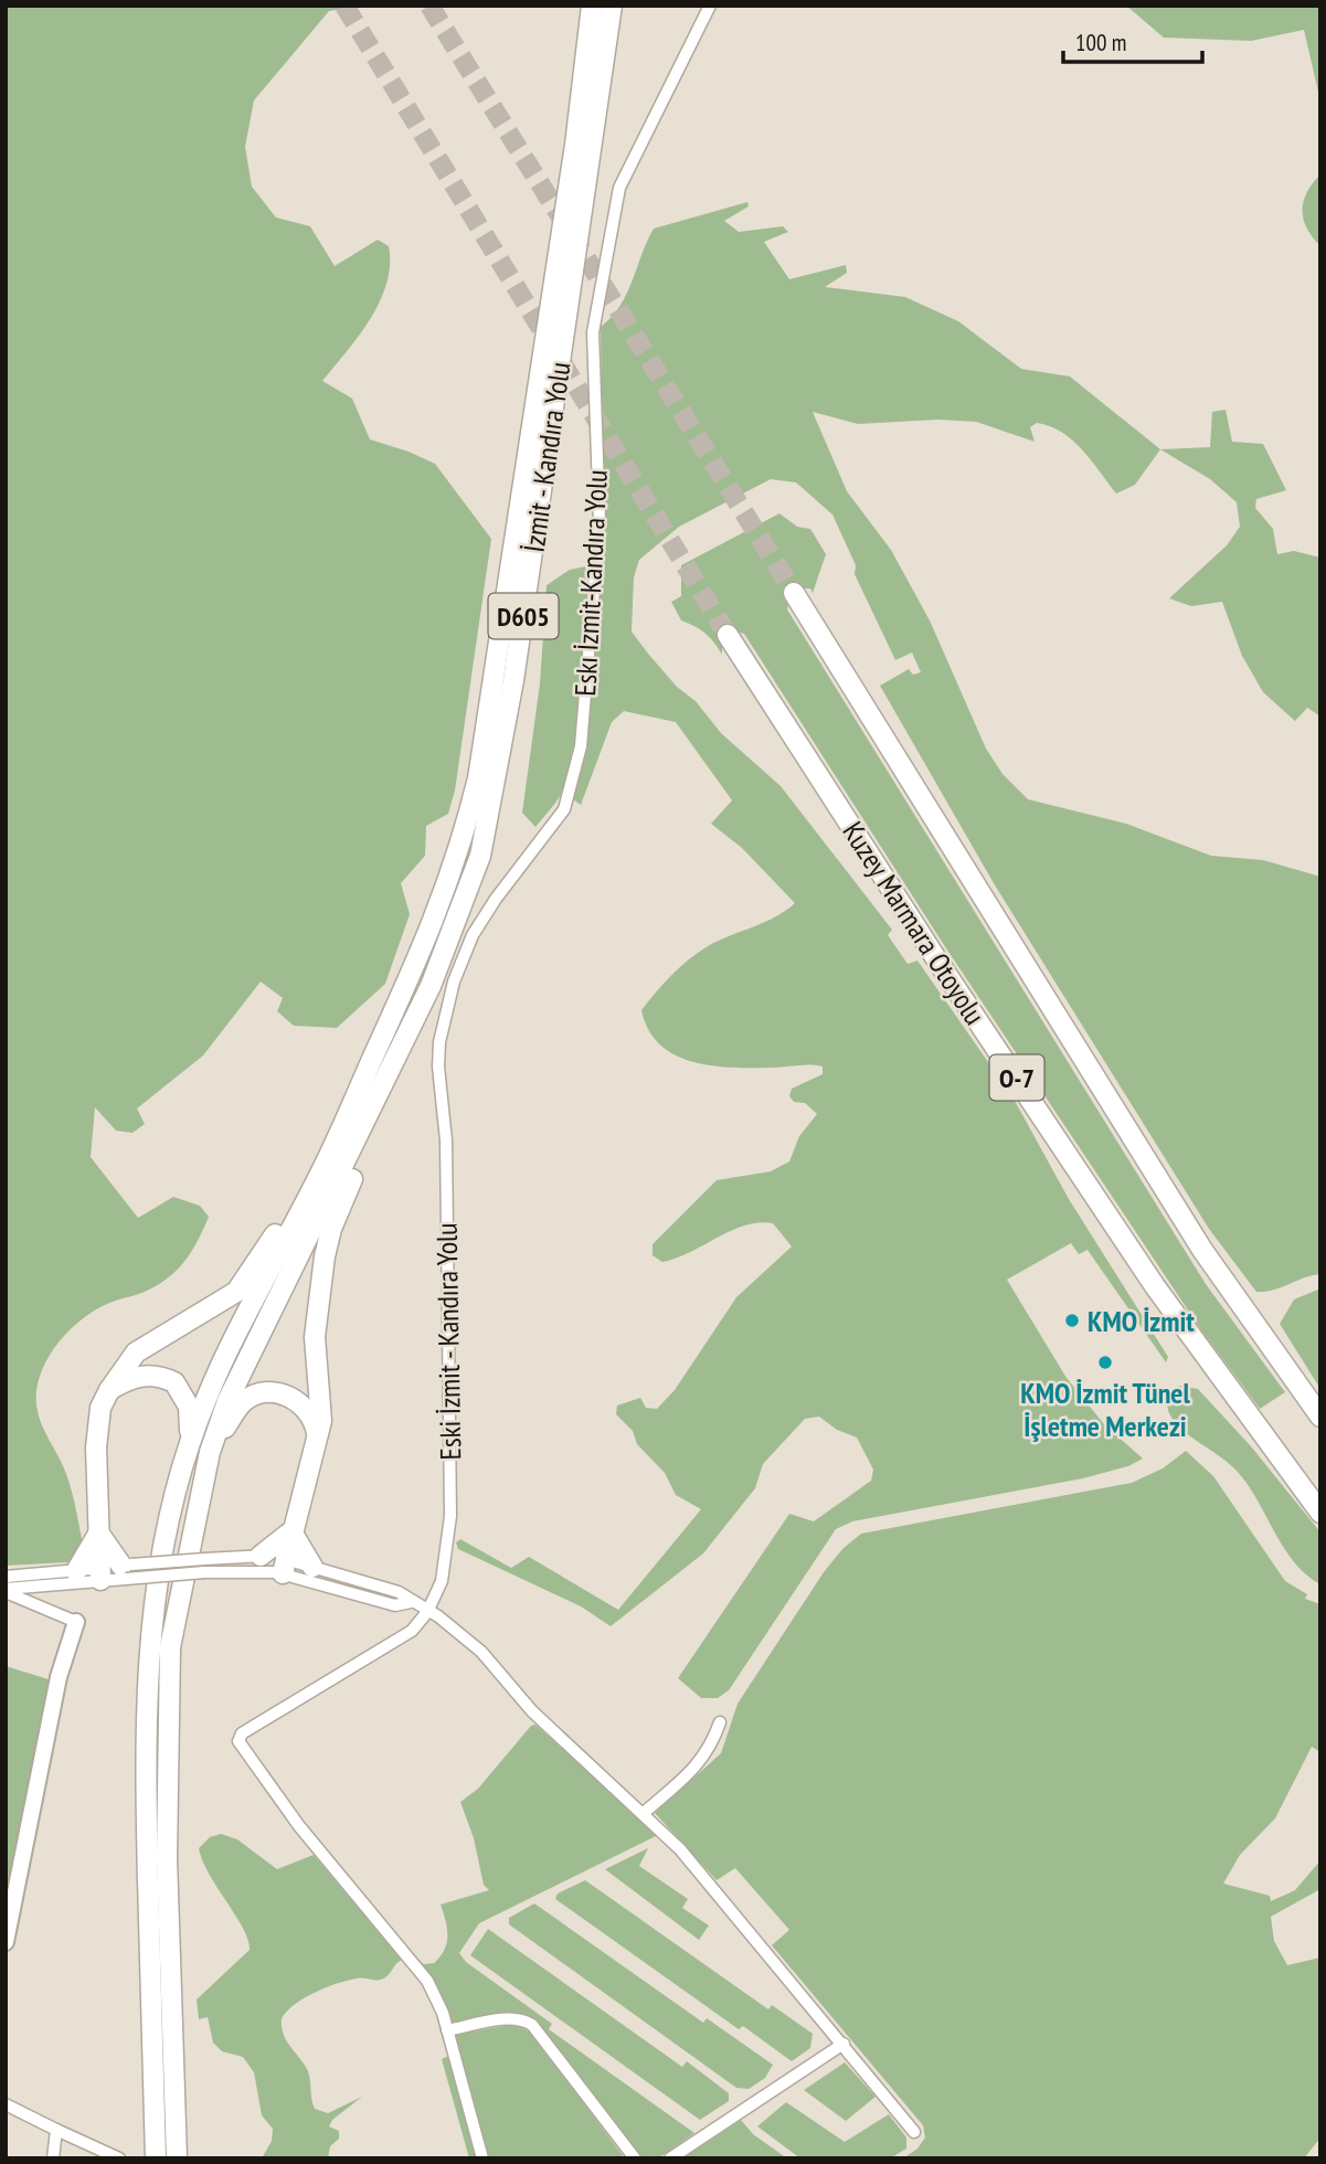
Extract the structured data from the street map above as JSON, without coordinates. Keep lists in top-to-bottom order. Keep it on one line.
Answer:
{"streets":{"highway":["İzmit - Kandıra Yolu","D605","Kuzey Marmara Otoyolu","O-7"],"street":["Eskı İzmit-Kandıra Yolu","Eski İzmit - Kandıra Yolu"]},"crossings":[["Eskı İzmit-Kandıra Yolu","Eski İzmit - Kandıra Yolu"]],"places":["KMO İzmit","KMO İzmit Tünel İşletme Merkezi"],"scale_bar":"100 m"}
